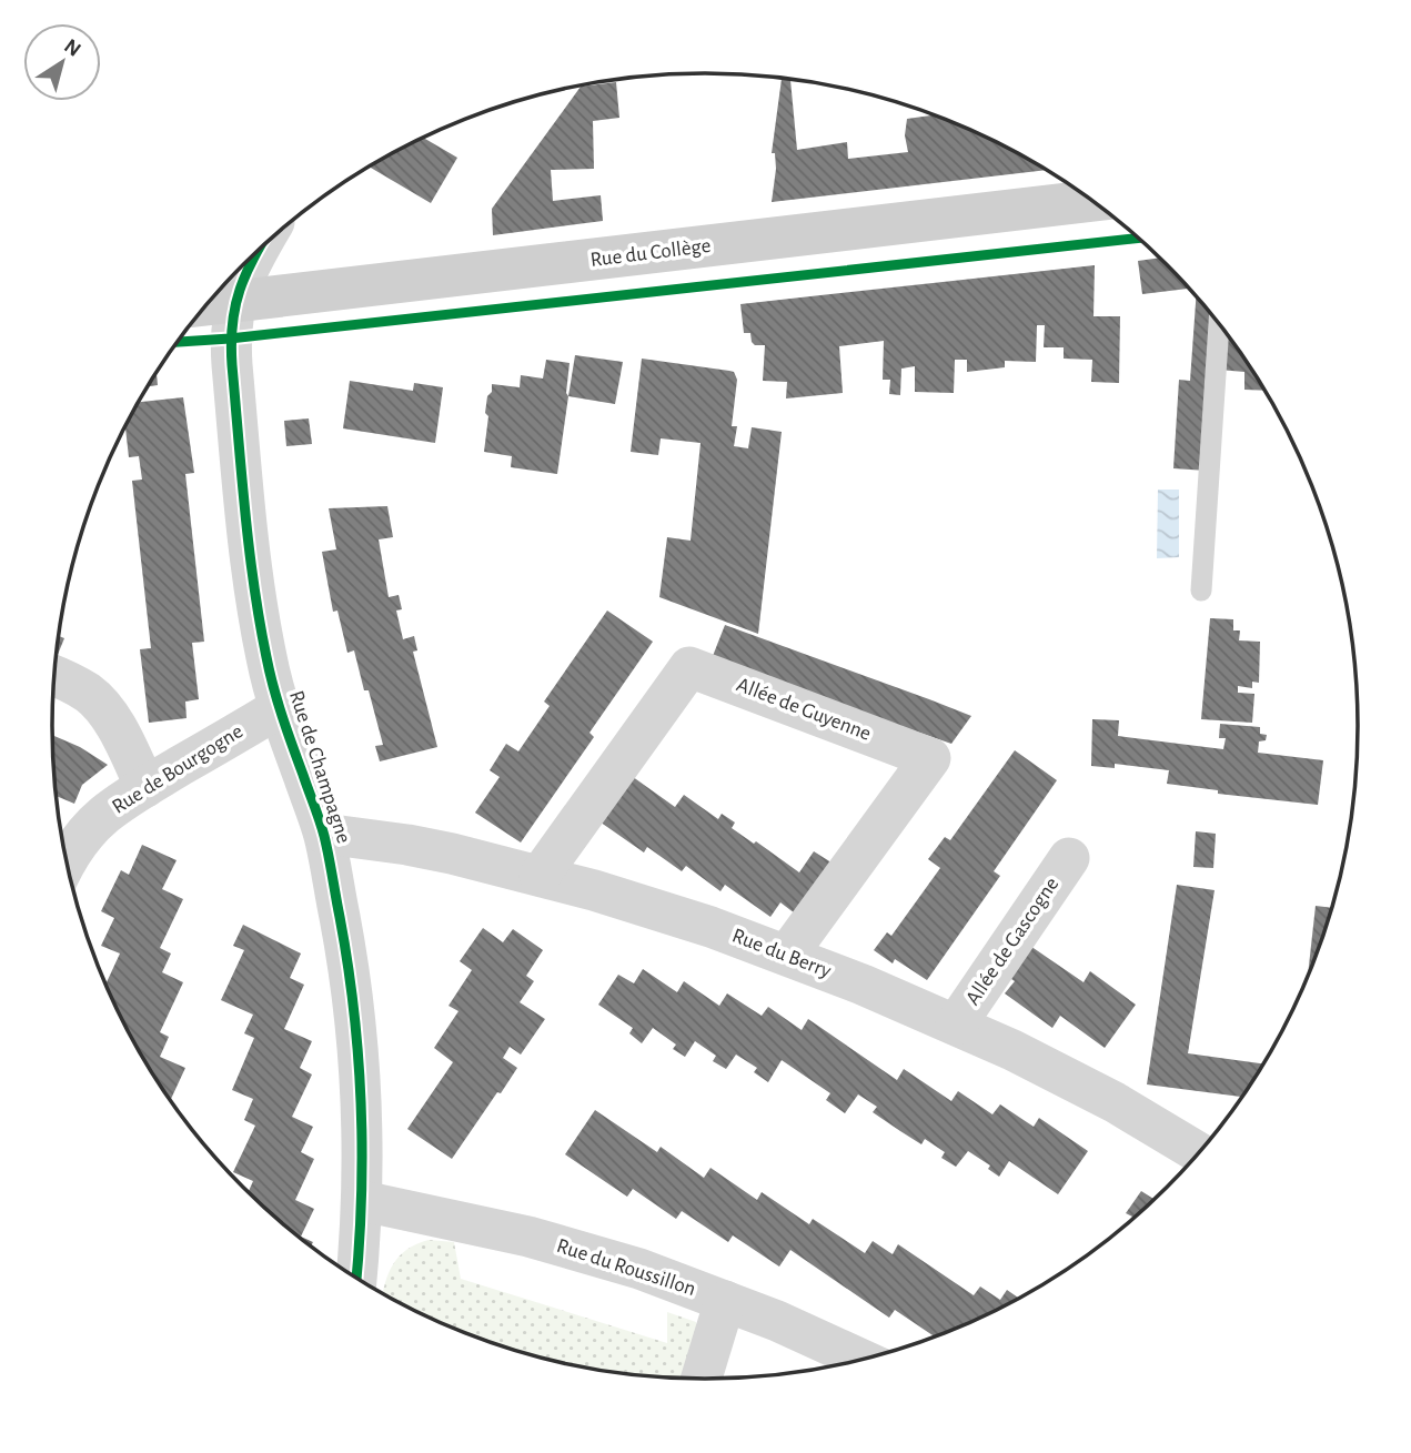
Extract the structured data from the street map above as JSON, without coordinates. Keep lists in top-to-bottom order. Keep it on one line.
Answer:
{"streets":{"street":["Rue du Collège","Allée de Guyenne","Rue de Champagne","Rue de Bourgogne","Allée de Gascogne","Rue du Berry","Rue du Roussillon"]},"crossings":[["Rue du Collège","Rue de Champagne"],["Allée de Guyenne","Rue du Berry"],["Rue de Champagne","Rue de Bourgogne"],["Rue de Champagne","Rue du Berry"],["Rue de Champagne","Rue du Roussillon"],["Allée de Gascogne","Rue du Berry"]],"north":"top right"}
